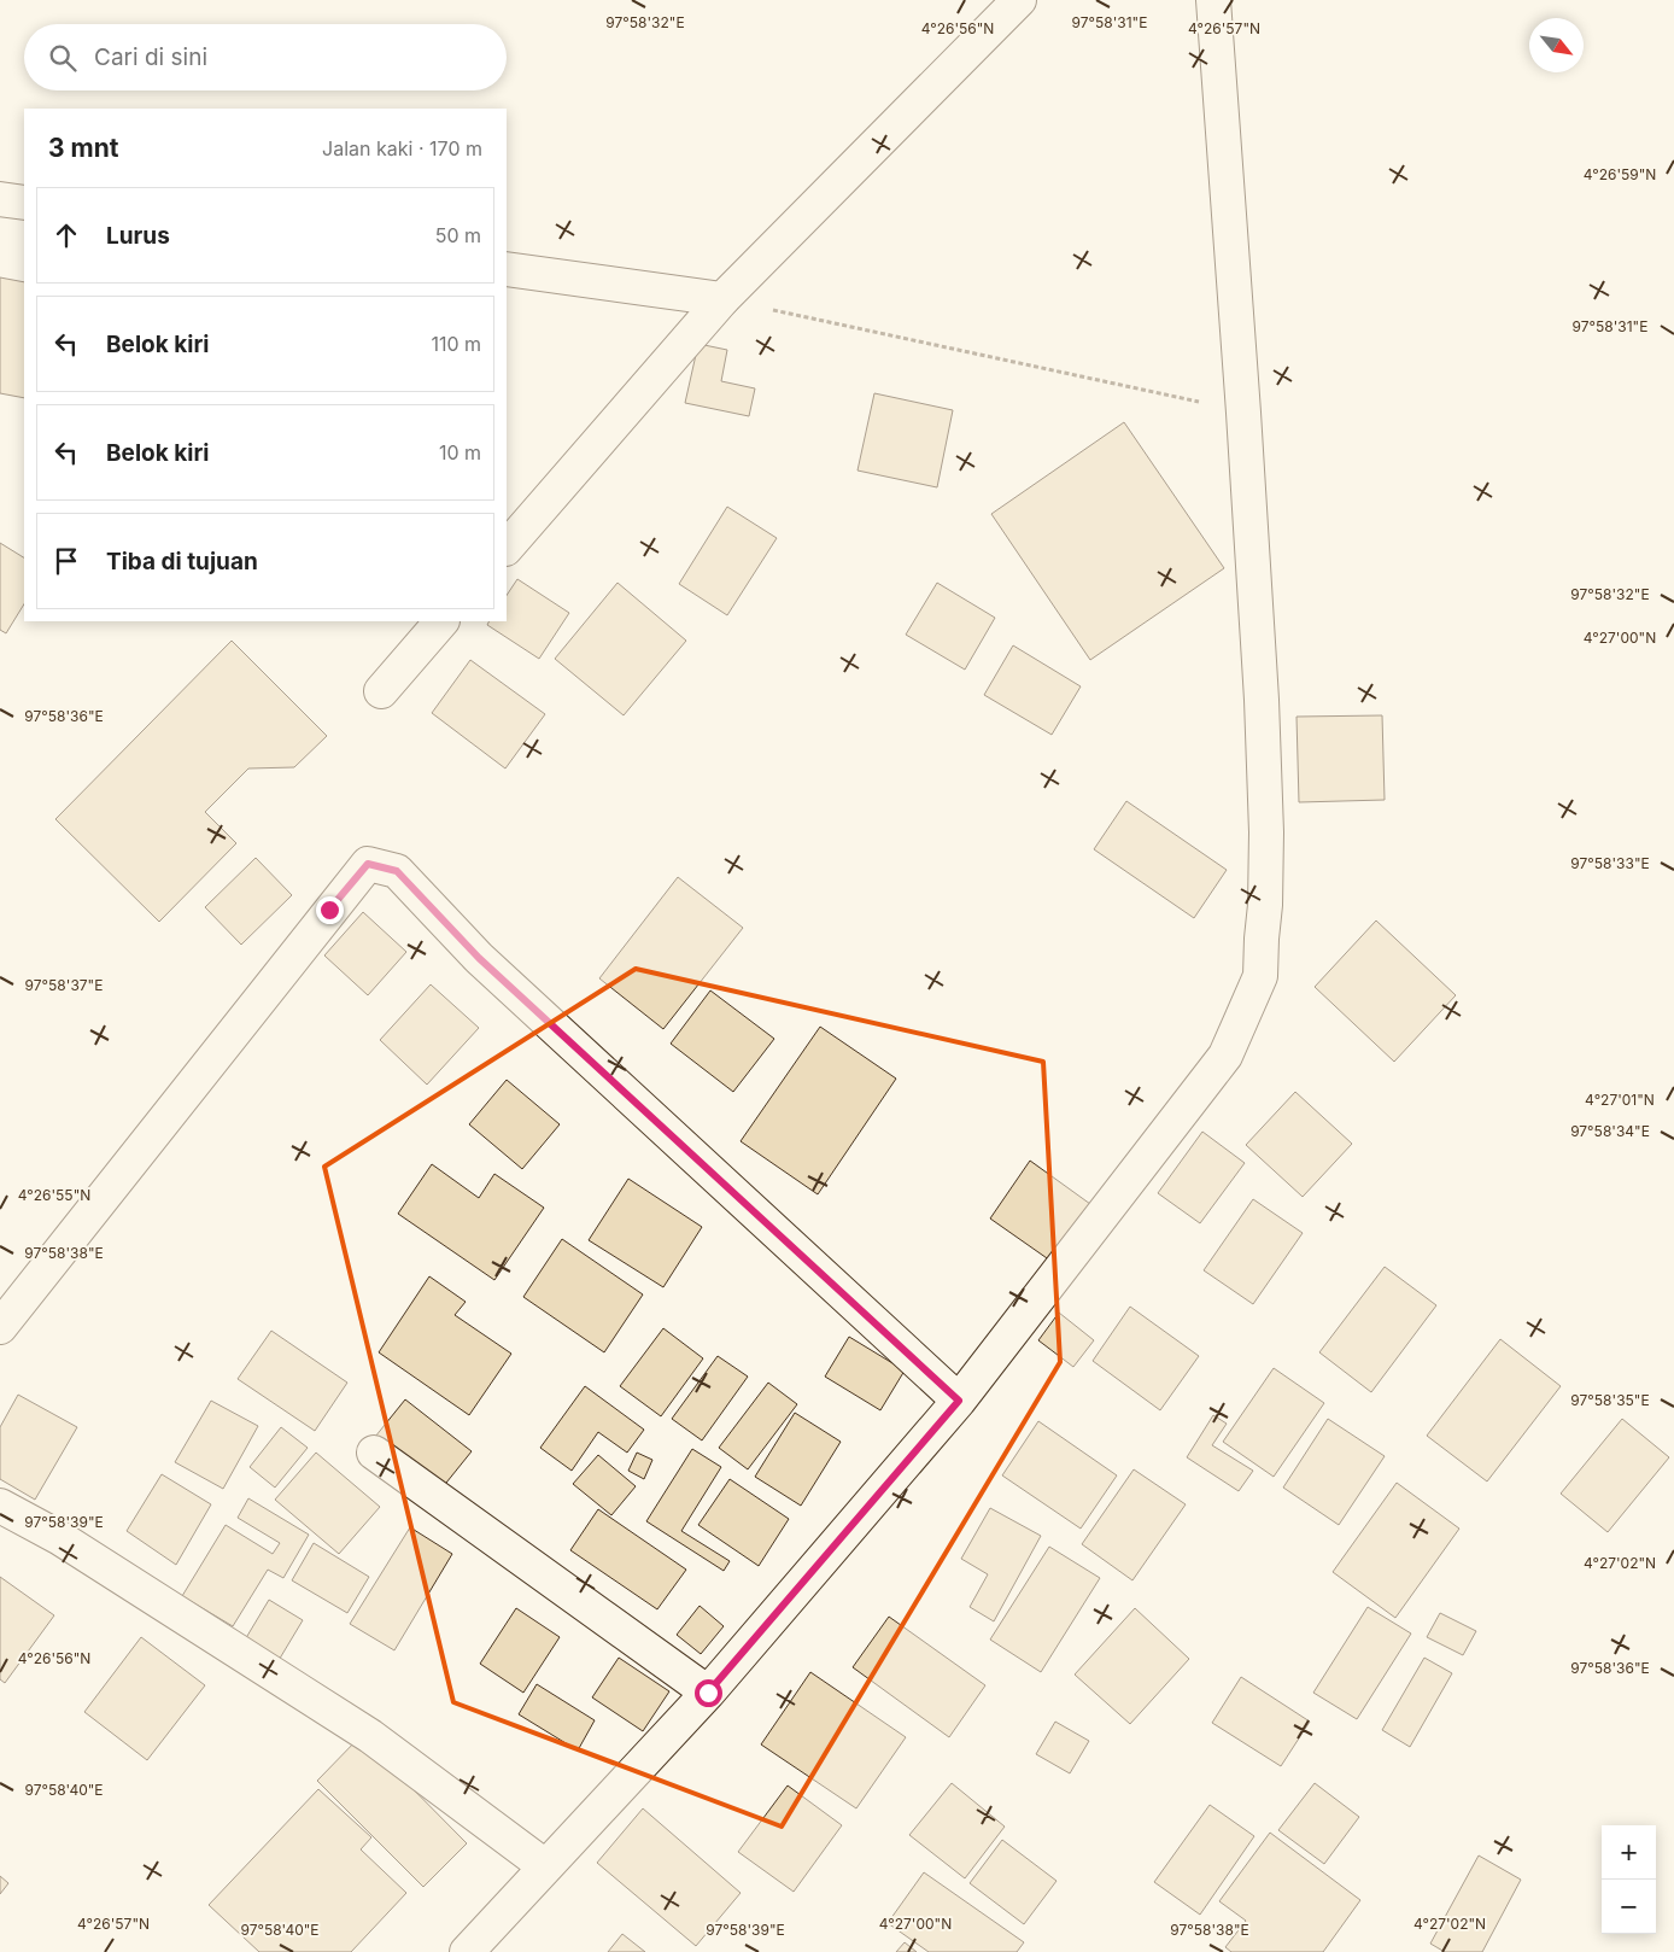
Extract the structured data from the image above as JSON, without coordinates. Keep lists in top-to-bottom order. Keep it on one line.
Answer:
{"north":"bottom right","page":{"search":"Cari di sini","heading":["3 mnt","Jalan kaki · 170 m"],"list":[["Lurus","50 m"],["Belok kiri","110 m"],["Belok kiri","10 m"],"Tiba di tujuan"],"map_buttons":["+","−"]},"coordinates":["97°58'32\"E","97°58'31\"E","4°26'56\"N","4°26'57\"N","4°26'59\"N","4°27'00\"N","97°58'36\"E","97°58'33\"E","97°58'37\"E","4°27'01\"N","97°58'34\"E","4°26'55\"N","97°58'38\"E","97°58'35\"E","97°58'39\"E","4°27'02\"N","97°58'40\"E"]}
